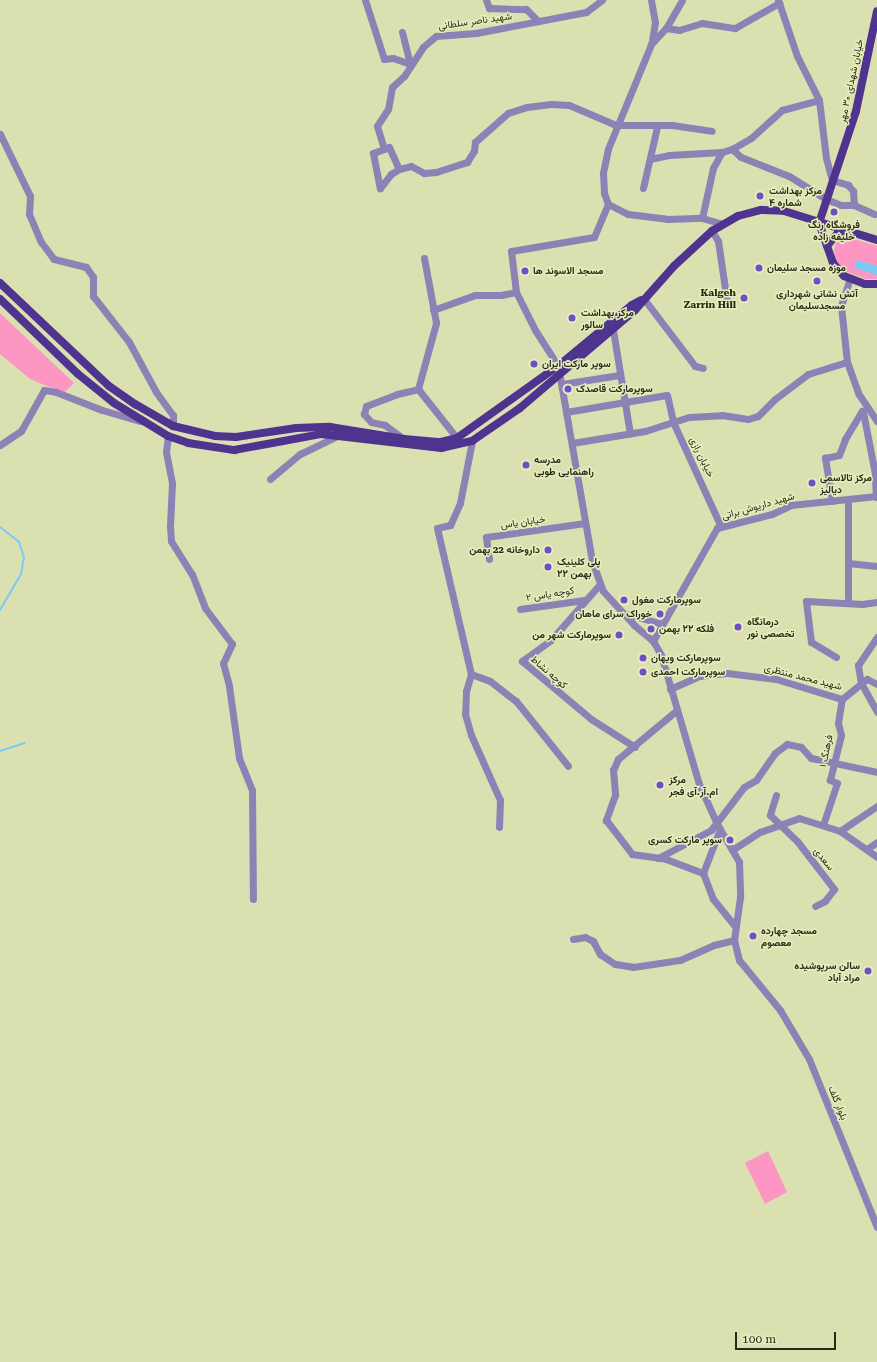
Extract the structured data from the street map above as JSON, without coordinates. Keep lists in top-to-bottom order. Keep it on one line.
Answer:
{"streets":{"main road":["خیابان شهدای ۳۰ مهر"],"street":["شهید ناصر سلطانی","خیابان رازی","شهید داریوش براتی","خیابان یاس","کوچه یاس ۲","کوچه نشاط","شهید محمد منتظری","فرهنگ ۱","سعدی","بلوار گلف"]},"crossings":[["خیابان رازی","شهید داریوش براتی"],["کوچه یاس ۲","کوچه نشاط"],["شهید محمد منتظری","فرهنگ ۱"]],"places":["مرکز بهداشت شماره ۴","فروشگاه رنگ خلیفه زاده","موزه مسجد سلیمان","مسجد الاسوند ها","آتش نشانی شهرداری مسجدسلیمان","Kalgeh Zarrin Hill","مرکز بهداشت سالور","سوپر مارکت ایران","سوپرمارکت قاصدک","مدرسه راهنمایی طوبی","مرکز تالاسمی دیالیز","داروخانه 22 بهمن","پلی کلینیک ۲۲ بهمن","سوپرمارکت مغول","خوراک سرای ماهان","درمانگاه تخصصی نور","فلکه ۲۲ بهمن","سوپرمارکت شهر من","سوپرمارکت ویهان","سوپرمارکت احمدی","مرکز ام.آر.آی فجر","سوپر مارکت کسری","مسجد چهارده معصوم","سالن سرپوشیده مراد آباد"],"scale_bar":"100 m"}
